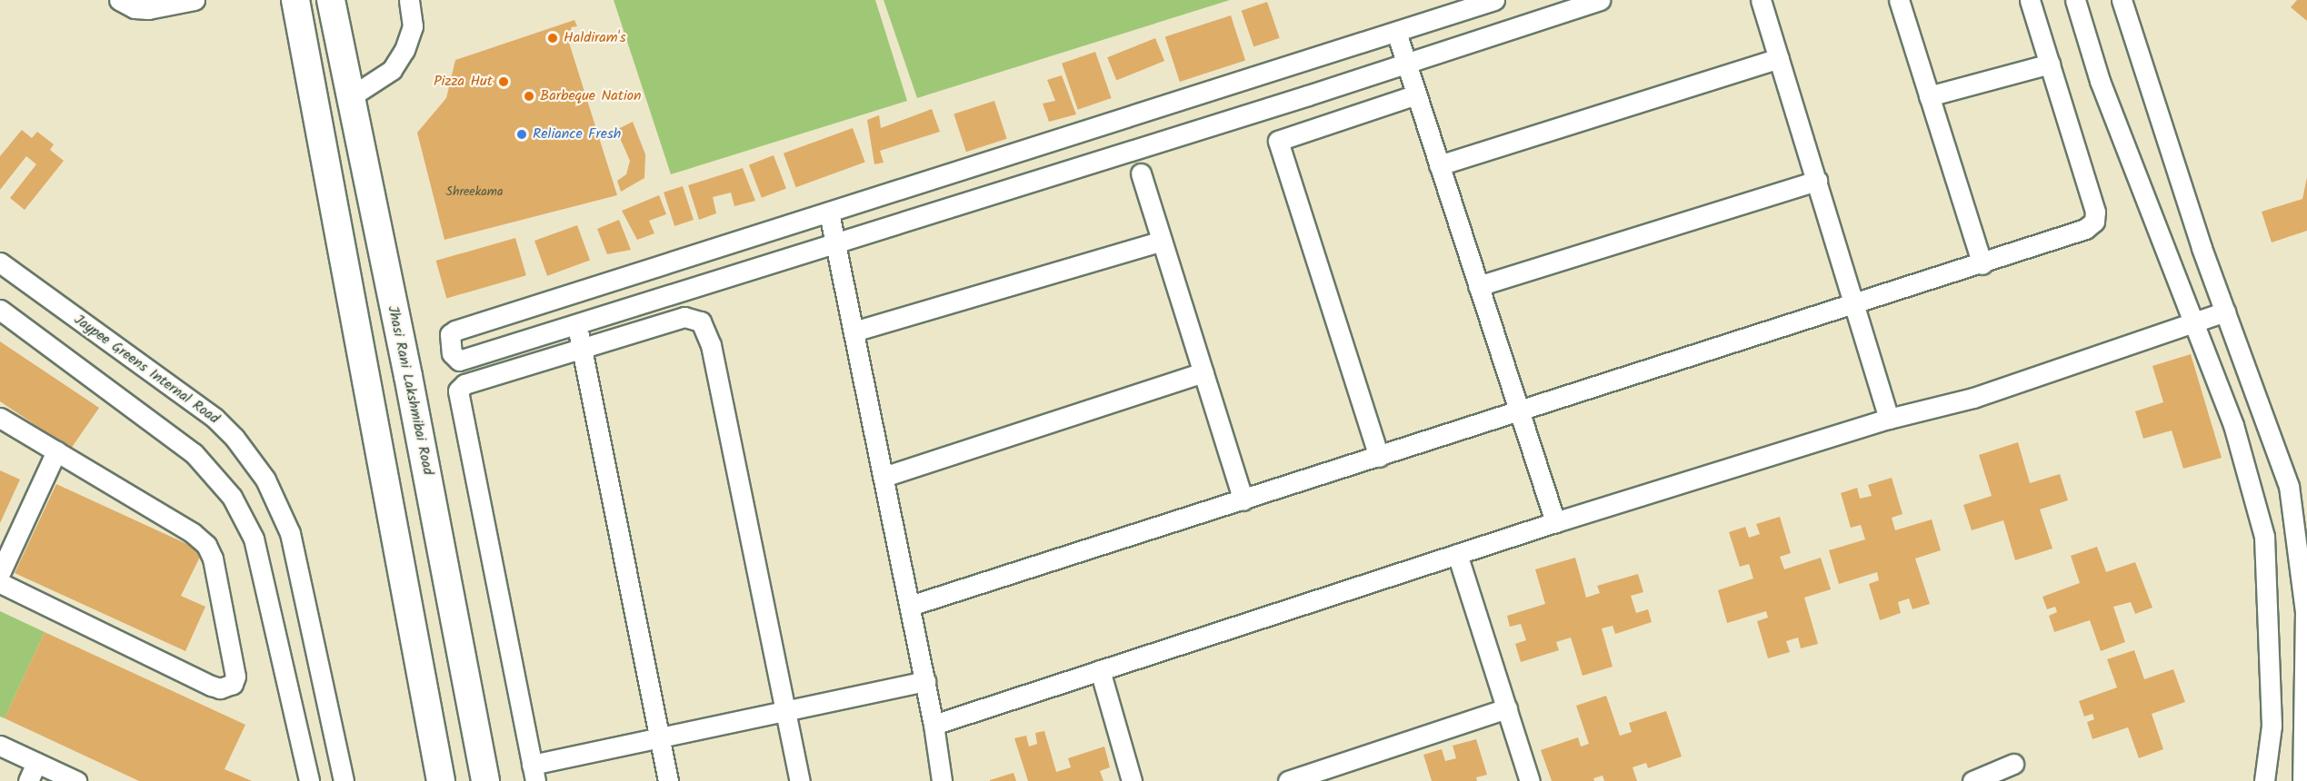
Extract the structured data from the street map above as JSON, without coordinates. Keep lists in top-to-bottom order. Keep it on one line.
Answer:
{"streets":{"main road":["Jhasi Rani Lakshmibai Road"],"street":["Jaypee Greens Internal Road"]},"places":["Haldiram's","Pizza Hut","Barbeque Nation","Reliance Fresh"],"house_numbers":["Shreekama"]}
